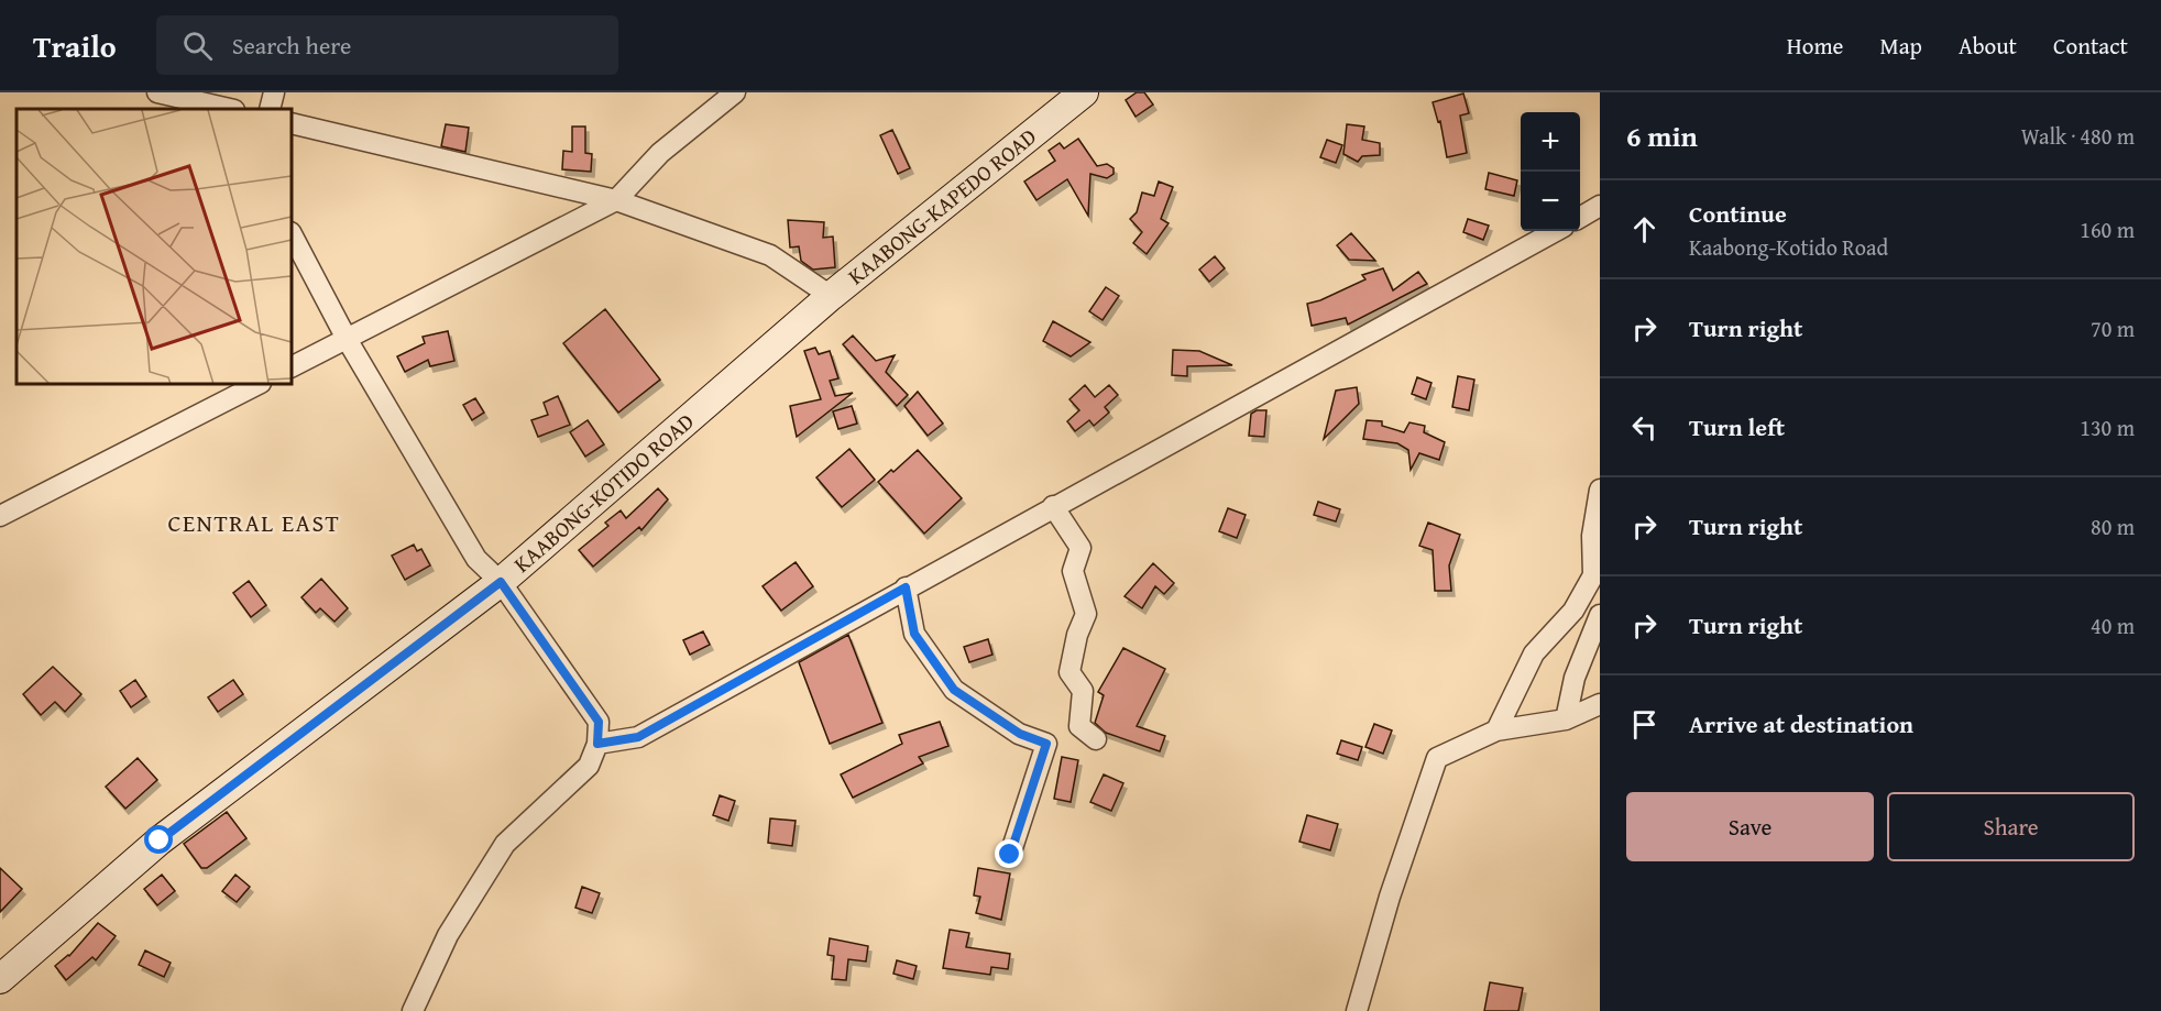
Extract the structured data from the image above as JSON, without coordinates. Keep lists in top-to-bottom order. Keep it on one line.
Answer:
{"streets":{"main road":["KAABONG-KAPEDO ROAD","KAABONG-KOTIDO ROAD"]},"crossings":[["KAABONG-KAPEDO ROAD","KAABONG-KOTIDO ROAD"]],"districts":["CENTRAL EAST"],"page":{"header":"Trailo","search":"Search here","nav":["Home","Map","About","Contact"],"heading":["6 min","Walk · 480 m"],"map_buttons":["+","−"],"list":[["Continue","Kaabong-Kotido Road","160 m"],["Turn right","70 m"],["Turn left","130 m"],["Turn right","80 m"],["Turn right","40 m"],"Arrive at destination"],"buttons":["Save","Share"]}}
